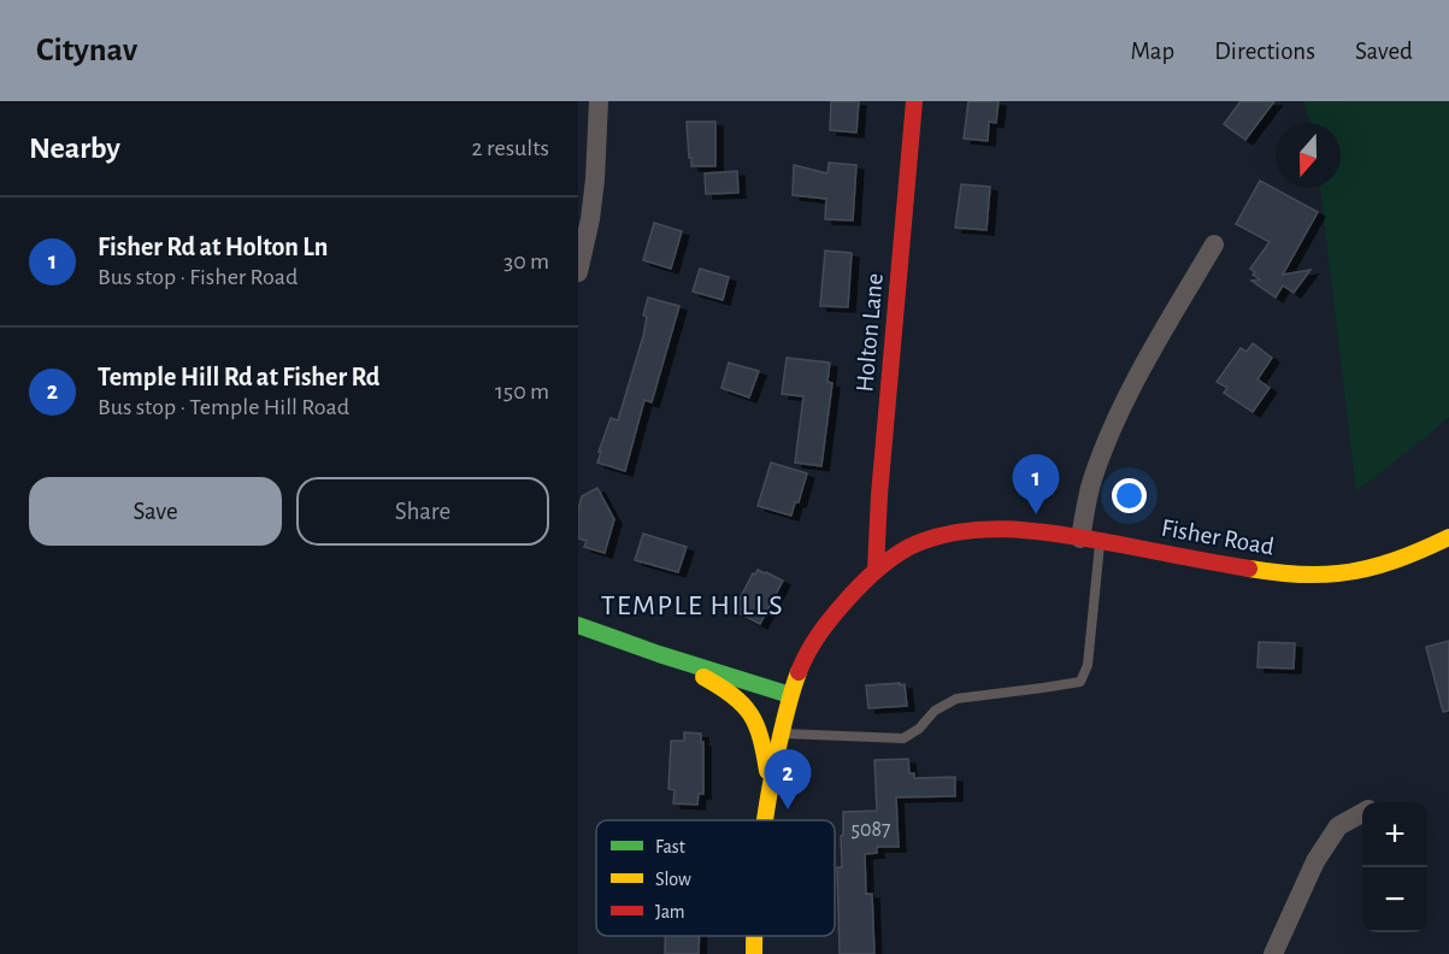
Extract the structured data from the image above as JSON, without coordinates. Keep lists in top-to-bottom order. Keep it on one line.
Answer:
{"streets":{"street":["Holton Lane","Fisher Road"]},"crossings":[["Holton Lane","Fisher Road"]],"districts":["TEMPLE HILLS"],"house_numbers":["5087"],"legend":["Fast","Slow","Jam"],"north":"bottom","page":{"header":"Citynav","nav":["Map","Directions","Saved"],"heading":["Nearby","2 results"],"list":[{"mark":"1","name":"Fisher Rd at Holton Ln","note":"Bus stop · Fisher Road","value":"30 m"},{"mark":"2","name":"Temple Hill Rd at Fisher Rd","note":"Bus stop · Temple Hill Road","value":"150 m"}],"pins":["1","2"],"buttons":["Save","Share"],"map_buttons":["+","−"]}}
